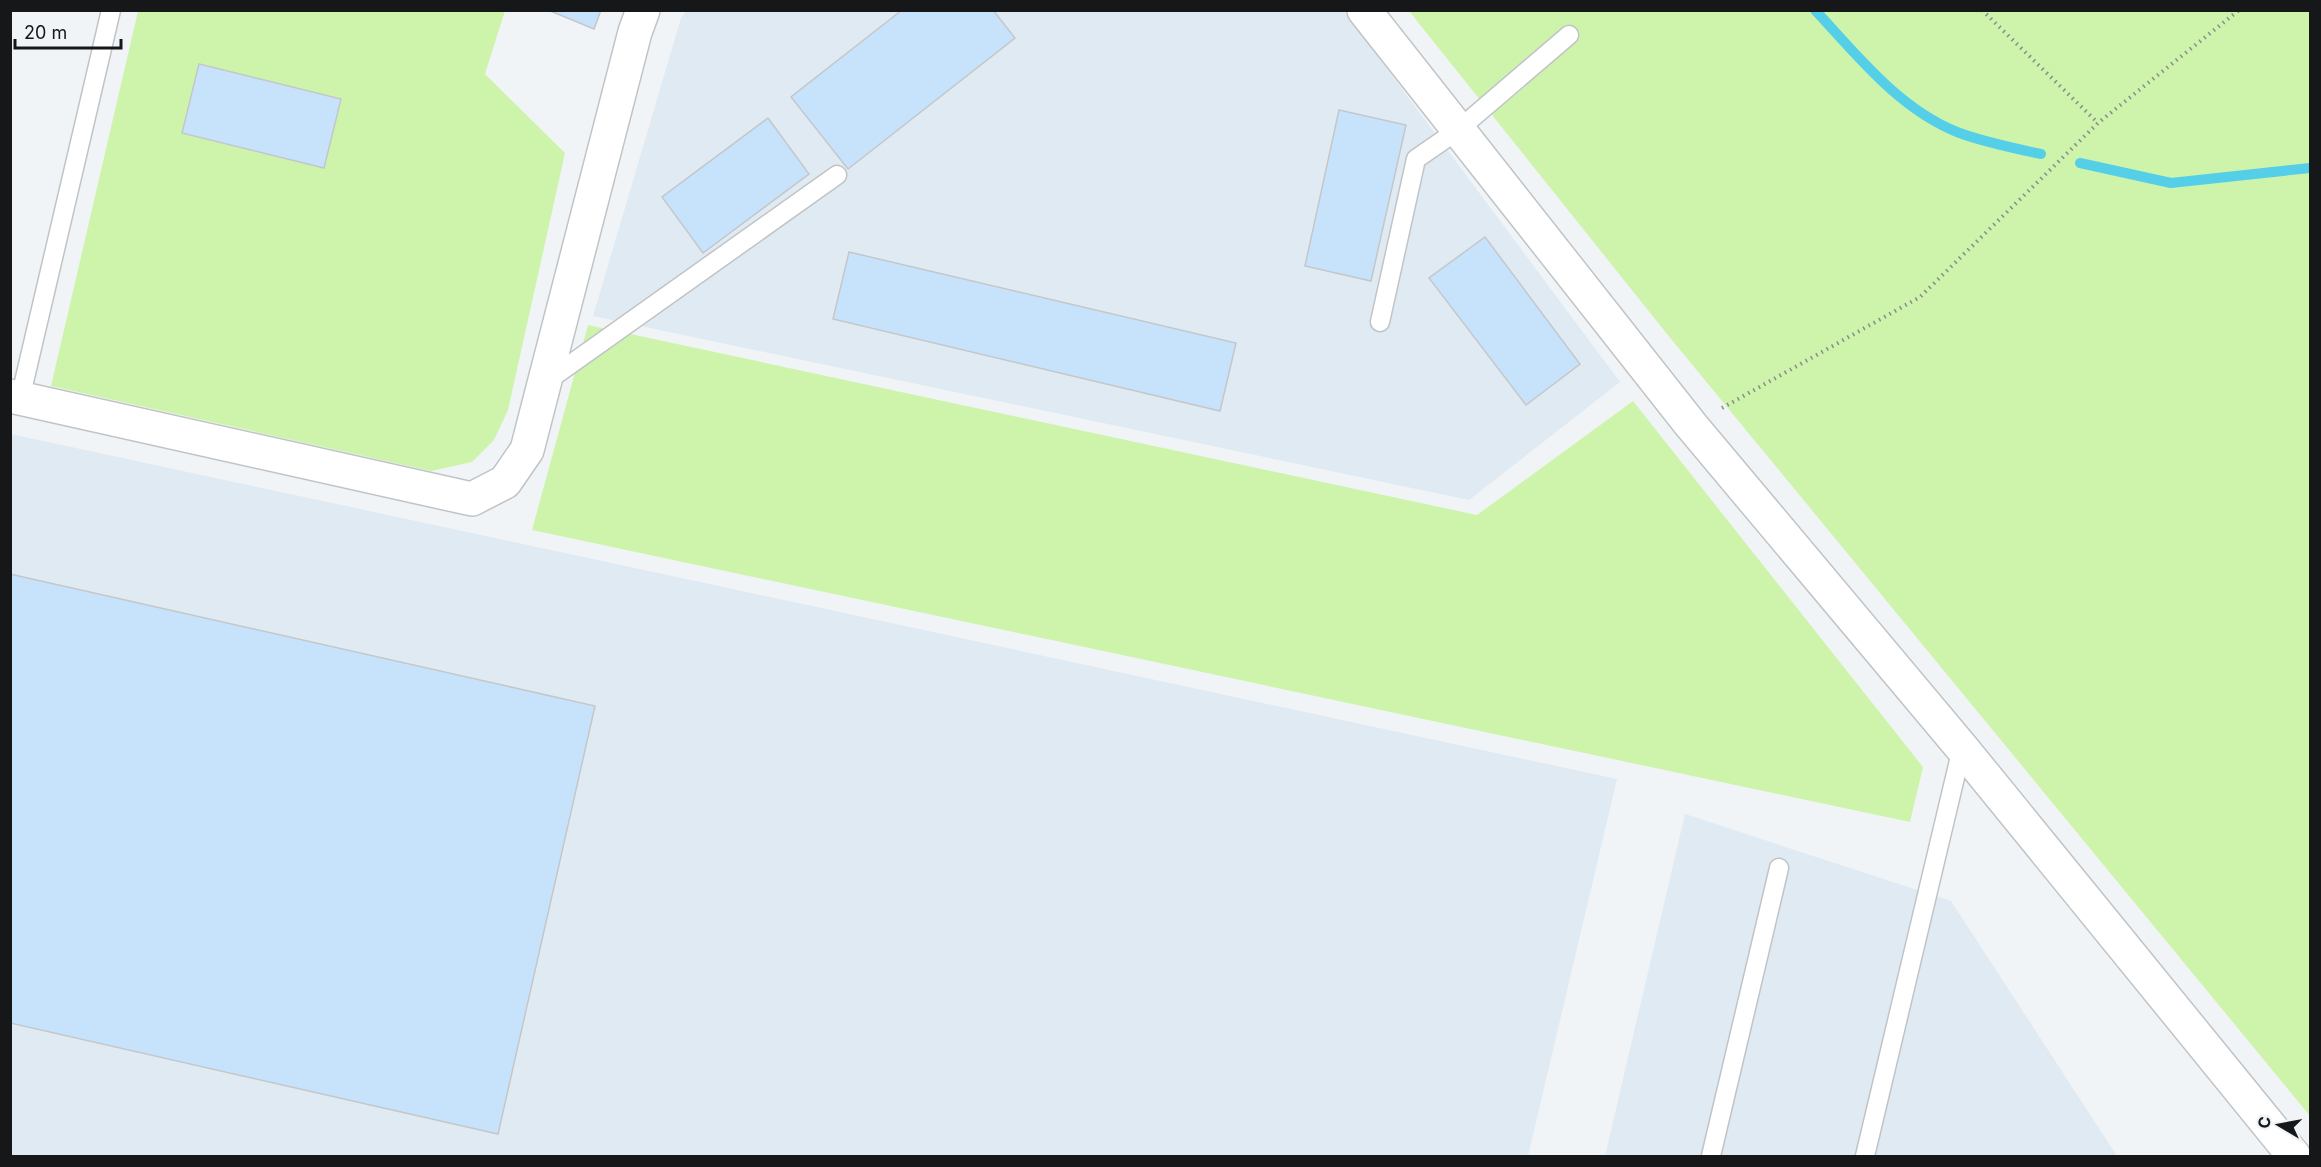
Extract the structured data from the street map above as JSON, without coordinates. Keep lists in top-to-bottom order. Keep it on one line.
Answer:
{"scale_bar":"20 m","north":"left"}
